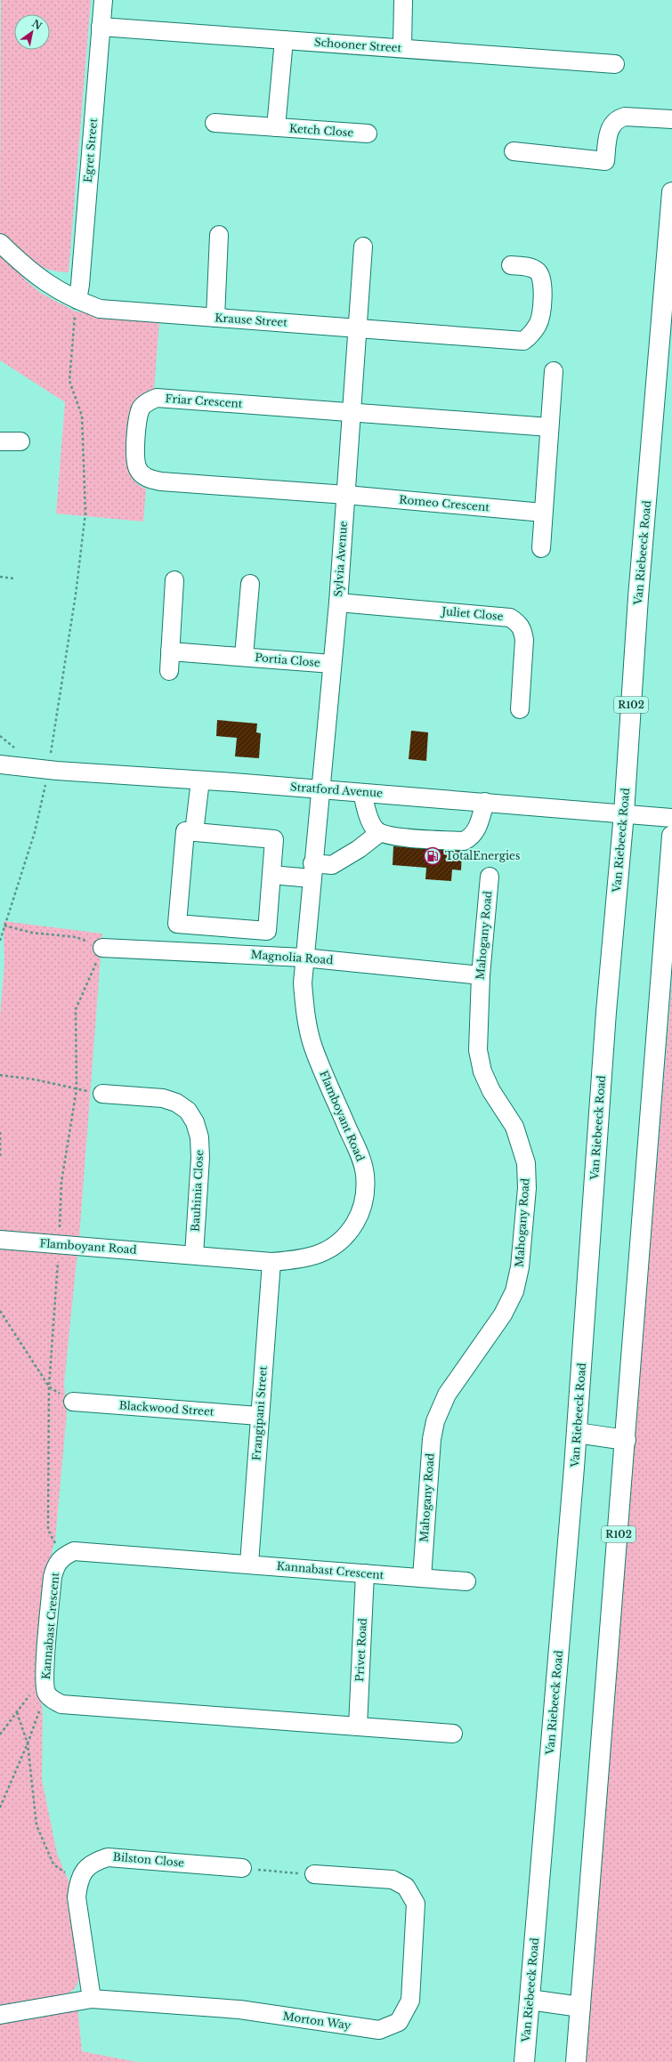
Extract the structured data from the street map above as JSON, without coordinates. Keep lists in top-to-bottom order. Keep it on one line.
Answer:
{"streets":{"main road":["Van Riebeeck Road","R102"],"street":["Schooner Street","Ketch Close","Egret Street","Krause Street","Friar Crescent","Romeo Crescent","Sylvia Avenue","Juliet Close","Portia Close","Stratford Avenue","Mahogany Road","Magnolia Road","Flamboyant Road","Bauhinia Close","Blackwood Street","Frangipani Street","Kannabast Crescent","Privet Road","Bilston Close","Morton Way"]},"crossings":[["Schooner Street","Ketch Close"],["Schooner Street","Egret Street"],["Egret Street","Krause Street"],["Krause Street","Sylvia Avenue"],["Friar Crescent","Romeo Crescent"],["Friar Crescent","Sylvia Avenue"],["Romeo Crescent","Sylvia Avenue"],["Van Riebeeck Road","Stratford Avenue"],["Sylvia Avenue","Juliet Close"],["Sylvia Avenue","Portia Close"],["Sylvia Avenue","Stratford Avenue"],["Sylvia Avenue","Flamboyant Road"],["Stratford Avenue","Flamboyant Road"],["Mahogany Road","Magnolia Road"],["Mahogany Road","Kannabast Crescent"],["Magnolia Road","Flamboyant Road"],["Flamboyant Road","Bauhinia Close"],["Flamboyant Road","Frangipani Street"],["Blackwood Street","Frangipani Street"],["Frangipani Street","Kannabast Crescent"],["Kannabast Crescent","Privet Road"],["Bilston Close","Morton Way"]],"places":{"fuel station":["TotalEnergies"]},"north":"top right"}
